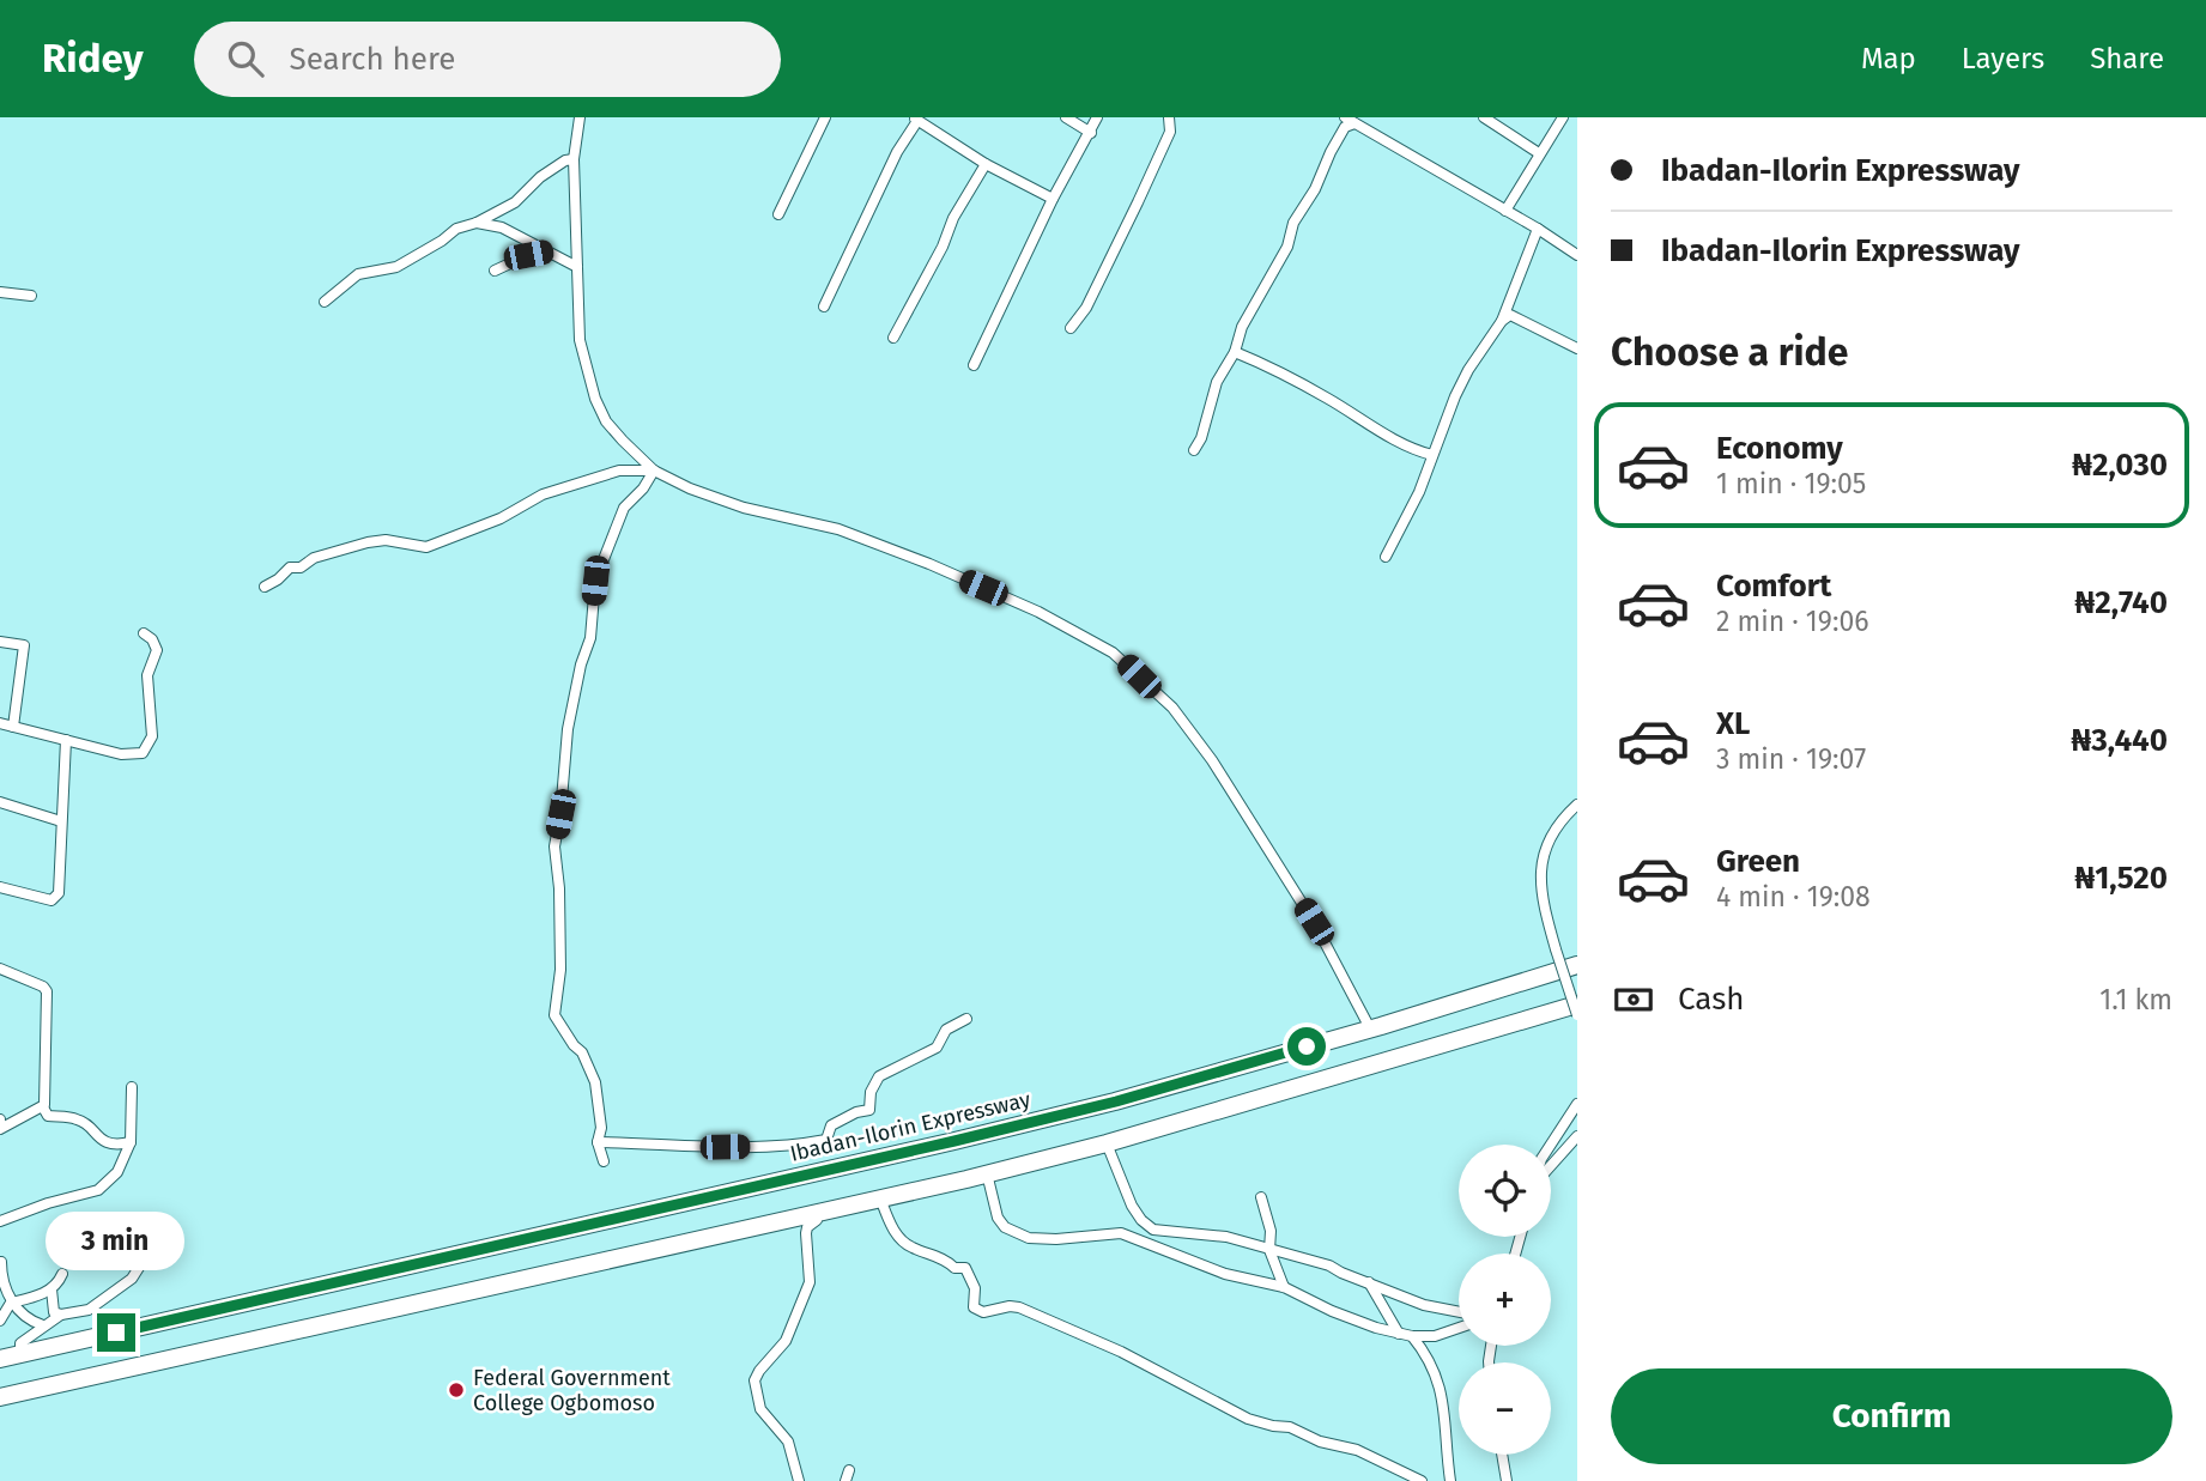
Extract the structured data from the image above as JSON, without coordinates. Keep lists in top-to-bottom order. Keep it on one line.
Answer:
{"streets":{"highway":["Ibadan-Ilorin Expressway"]},"places":["Federal Government College Ogbomoso"],"page":{"header":"Ridey","search":"Search here","nav":["Map","Layers","Share"],"banner":["Ibadan-Ilorin Expressway","Ibadan-Ilorin Expressway"],"heading":"Choose a ride","list":[{"name":"Economy","note":"1 min · 19:05","value":"₦2,030"},{"name":"Comfort","note":"2 min · 19:06","value":"₦2,740"},{"name":"XL","note":"3 min · 19:07","value":"₦3,440"},{"name":"Green","note":"4 min · 19:08","value":"₦1,520"}],"pay":["Cash","1.1 km"],"map_buttons":["+","−"],"bubble":"3 min","buttons":"Confirm"}}
